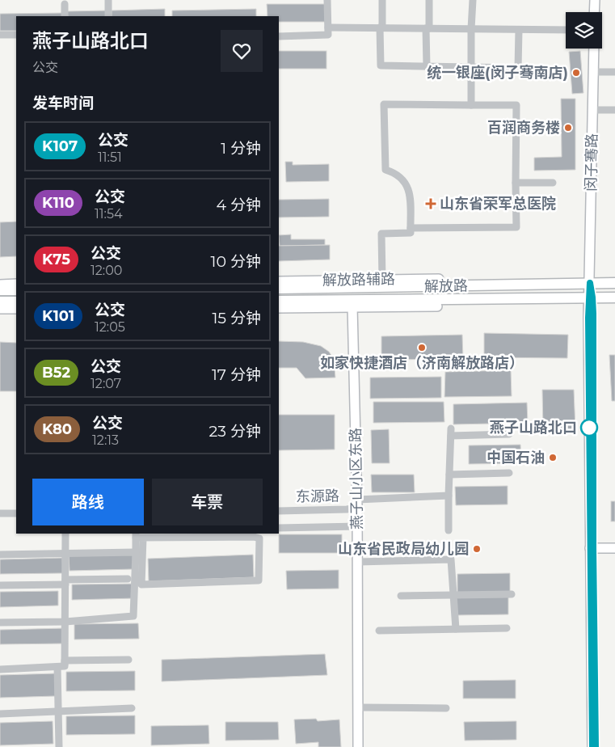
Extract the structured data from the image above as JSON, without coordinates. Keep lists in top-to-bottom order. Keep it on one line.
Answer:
{"streets":{"main road":["解放路"],"street":["闵子骞路","解放路辅路","燕子山小区东路","东源路"]},"crossings":[["闵子骞路","解放路"],["解放路辅路","燕子山小区东路"],["燕子山小区东路","东源路"]],"places":{"other":["统一银座(闵子骞南店)","百润商务楼","如家快捷酒店（济南解放路店）","燕子山路北口","中国石油","山东省民政局幼儿园"],"health":["山东省荣军总医院"]},"lines":["bus line K107"],"page":{"heading":[["燕子山路北口","公交"],"发车时间"],"list":[{"mark":"K107","name":"公交","note":"11:51","value":"1 分钟"},{"mark":"K110","name":"公交","note":"11:54","value":"4 分钟"},{"mark":"K75","name":"公交","note":"12:00","value":"10 分钟"},{"mark":"K101","name":"公交","note":"12:05","value":"15 分钟"},{"mark":"B52","name":"公交","note":"12:07","value":"17 分钟"},{"mark":"K80","name":"公交","note":"12:13","value":"23 分钟"}],"buttons":["路线","车票"]}}
